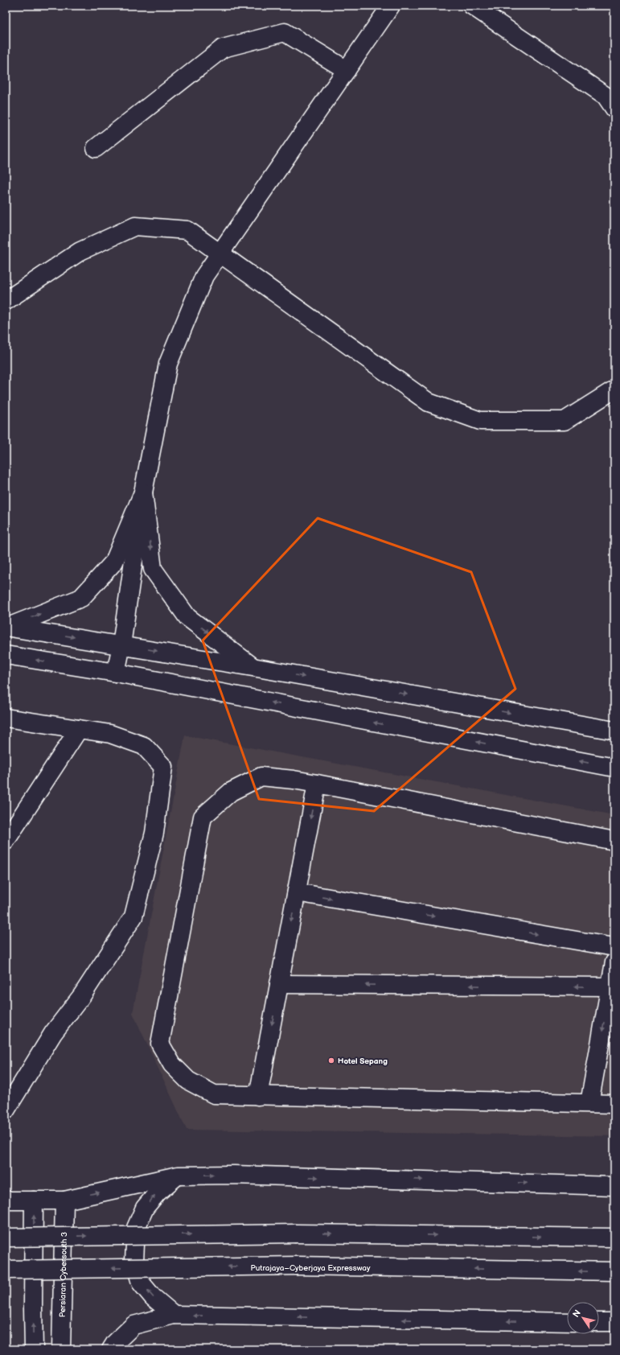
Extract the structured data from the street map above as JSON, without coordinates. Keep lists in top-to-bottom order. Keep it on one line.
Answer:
{"streets":{"main road":["Putrajaya–Cyberjaya Expressway","Persiaran Cybersouth 3"]},"places":["Hotel Sepang"],"north":"top left"}
